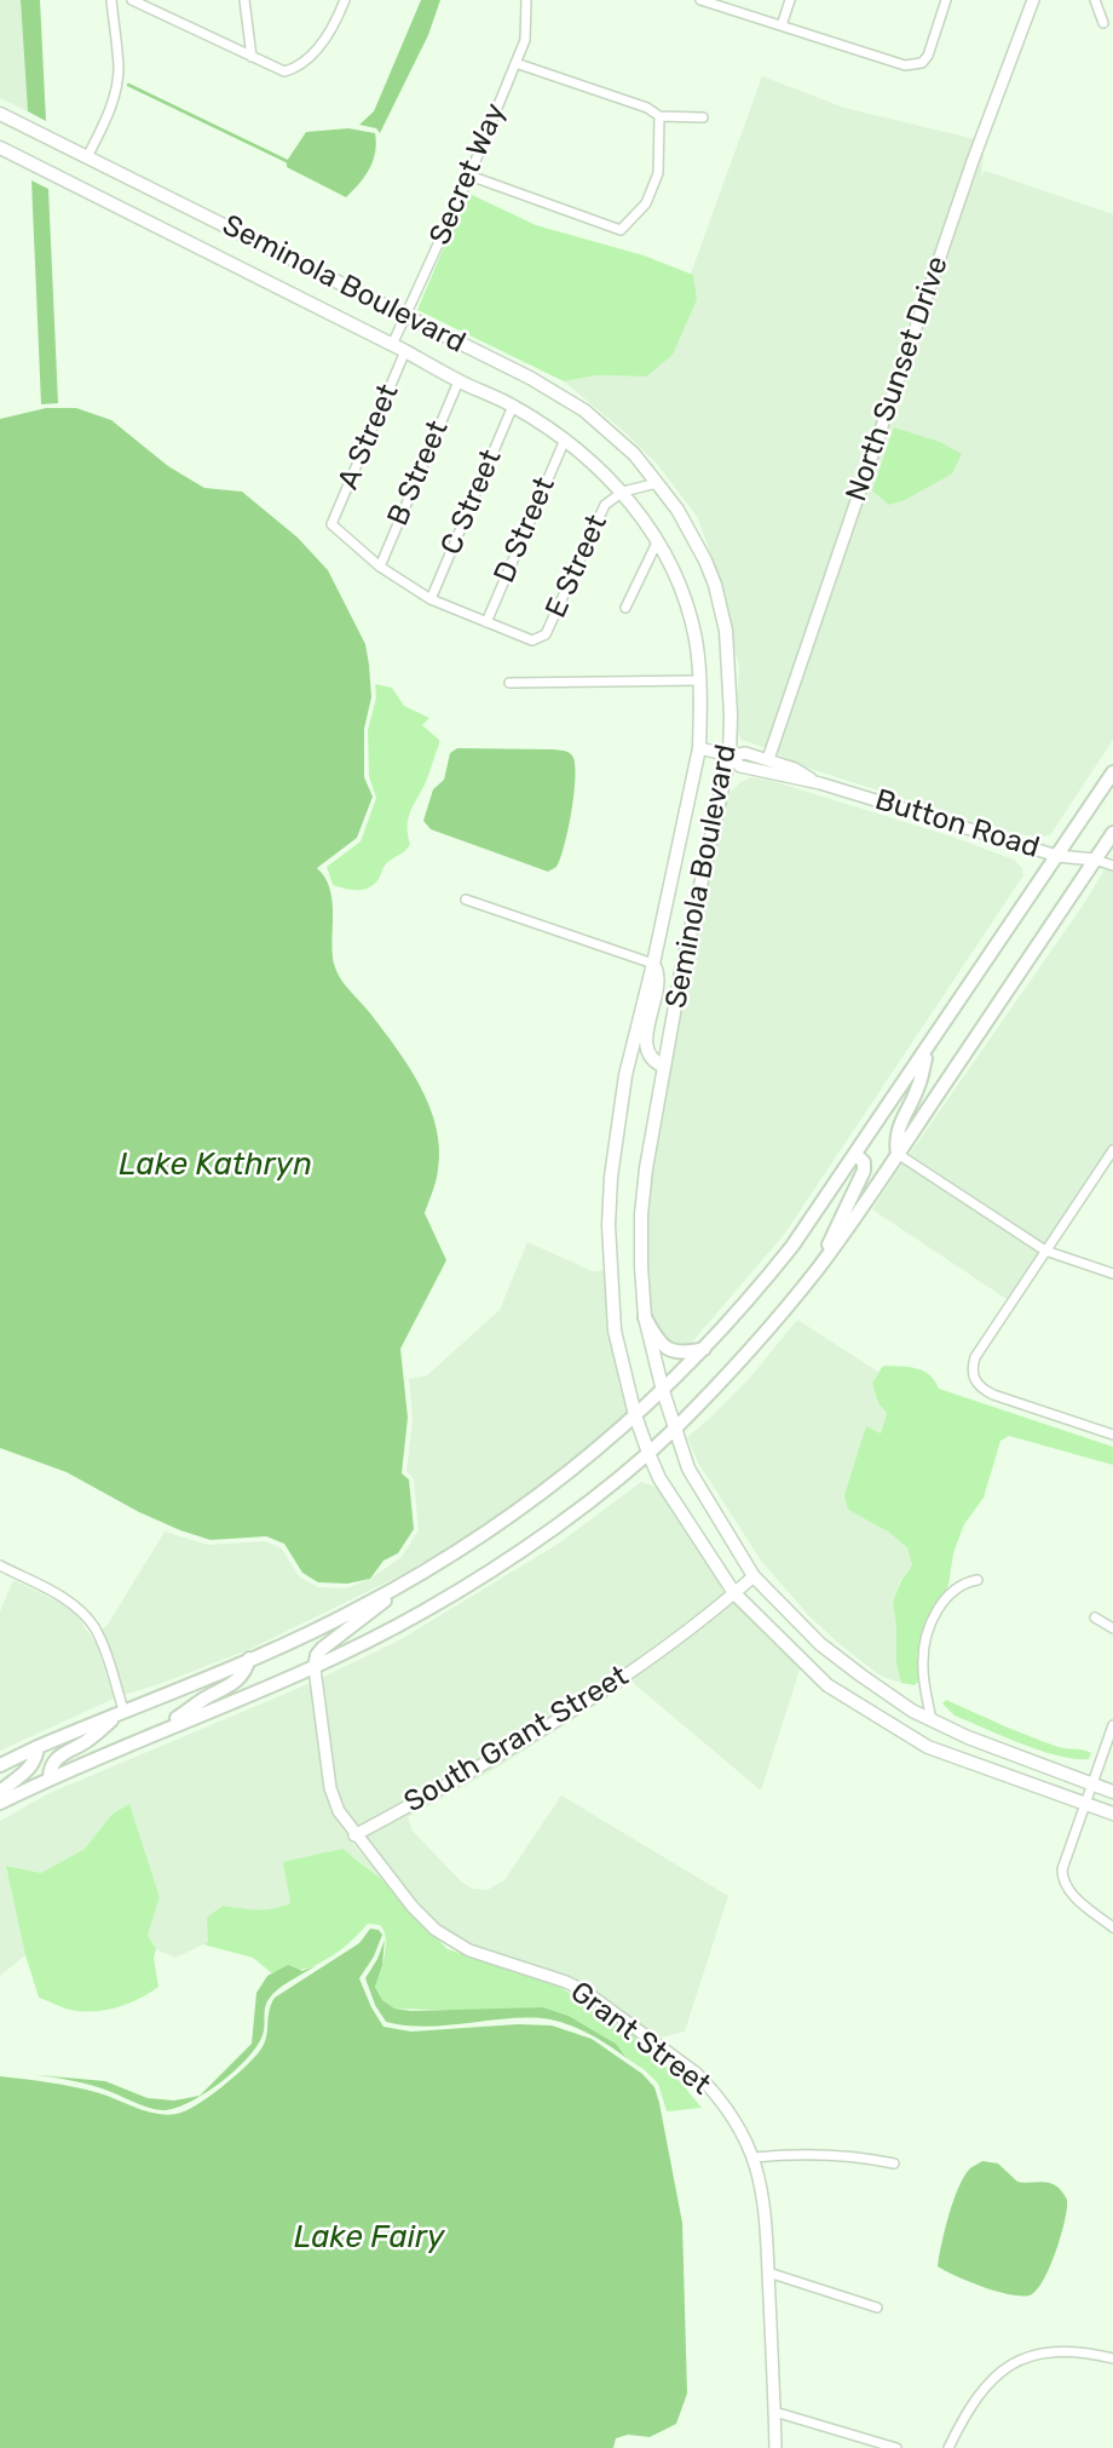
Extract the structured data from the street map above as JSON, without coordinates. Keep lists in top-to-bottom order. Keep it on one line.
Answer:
{"streets":{"main road":["Seminola Boulevard"],"street":["Secret Way","North Sunset Drive","A Street","B Street","C Street","D Street","E Street","Button Road","South Grant Street","Grant Street"]},"crossings":[["Secret Way","Seminola Boulevard"],["Seminola Boulevard","A Street"],["Seminola Boulevard","B Street"],["Seminola Boulevard","C Street"],["Seminola Boulevard","D Street"],["Seminola Boulevard","E Street"],["Seminola Boulevard","Button Road"],["Seminola Boulevard","South Grant Street"],["North Sunset Drive","Button Road"],["A Street","B Street"],["D Street","E Street"],["South Grant Street","Grant Street"]],"water":["Lake Kathryn","Lake Fairy"]}
